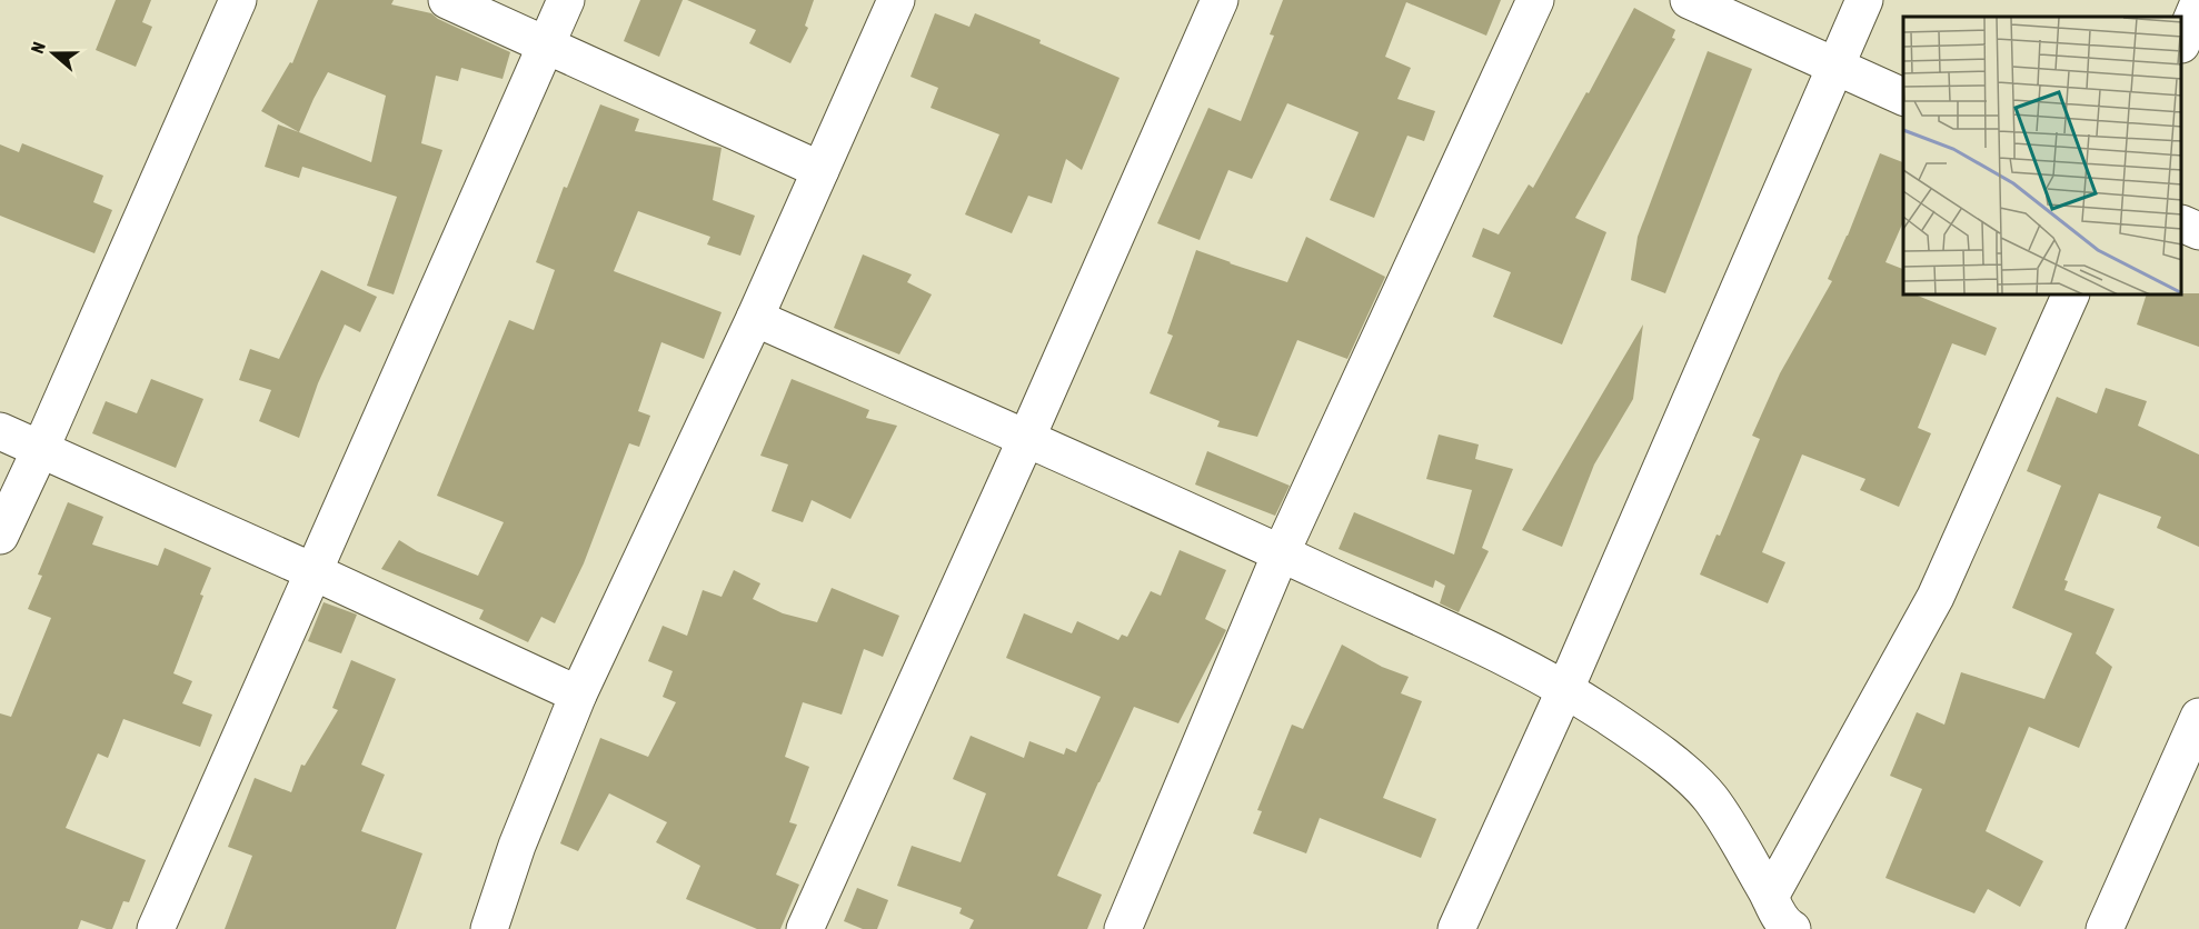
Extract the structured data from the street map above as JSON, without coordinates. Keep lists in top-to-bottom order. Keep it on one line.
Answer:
{"north":"left"}
